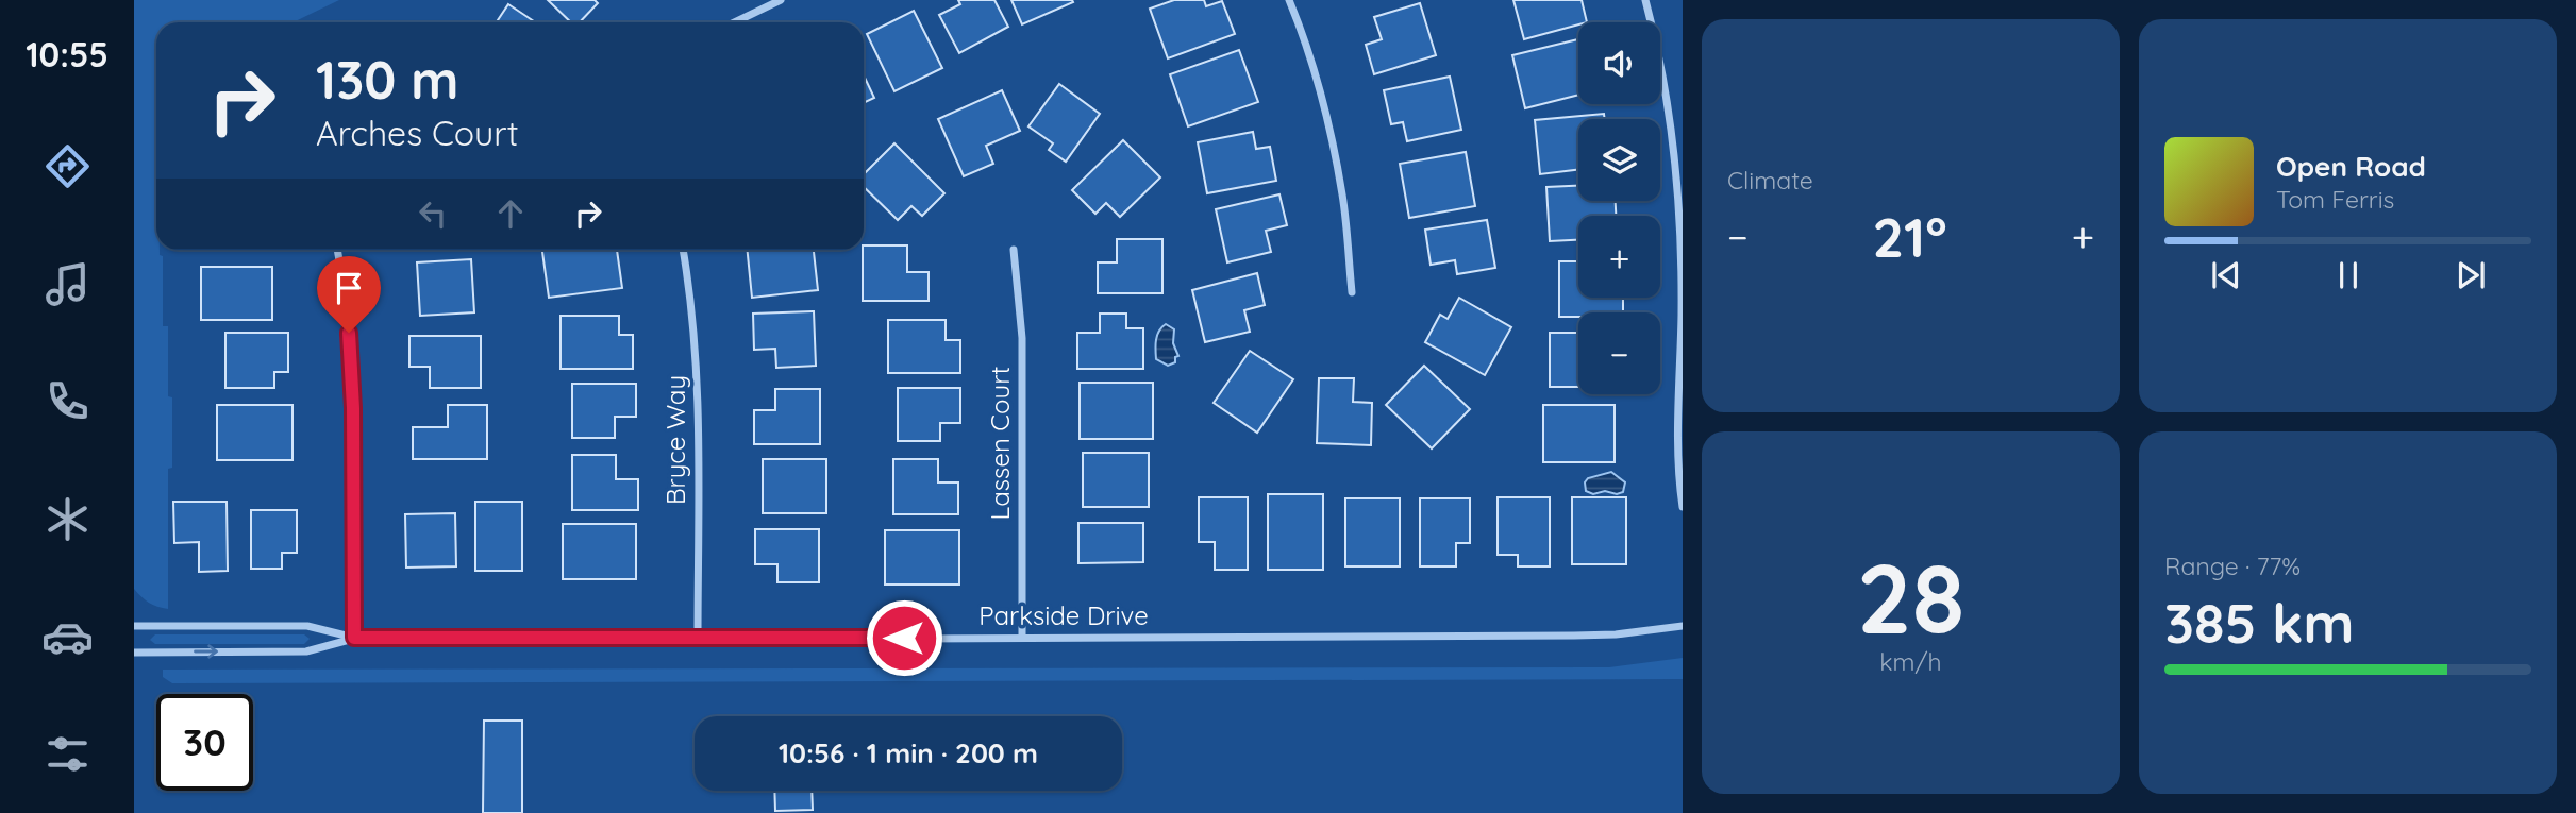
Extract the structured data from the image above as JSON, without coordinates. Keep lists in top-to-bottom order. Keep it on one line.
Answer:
{"streets":{"street":["Bryce Way","Lassen Court","Parkside Drive"]},"crossings":[["Bryce Way","Parkside Drive"],["Lassen Court","Parkside Drive"]],"page":{"tabs":"10:55","tile":["Climate",["28","km/h"],["Range · 77%","385 km"]],"map_buttons":["+","−"],"turn":["130 m","Arches Court"],"song":["Open Road","Tom Ferris"],"heat":["−","21°","+"],"limit":"30","trip":"10:56 · 1 min · 200 m"}}
